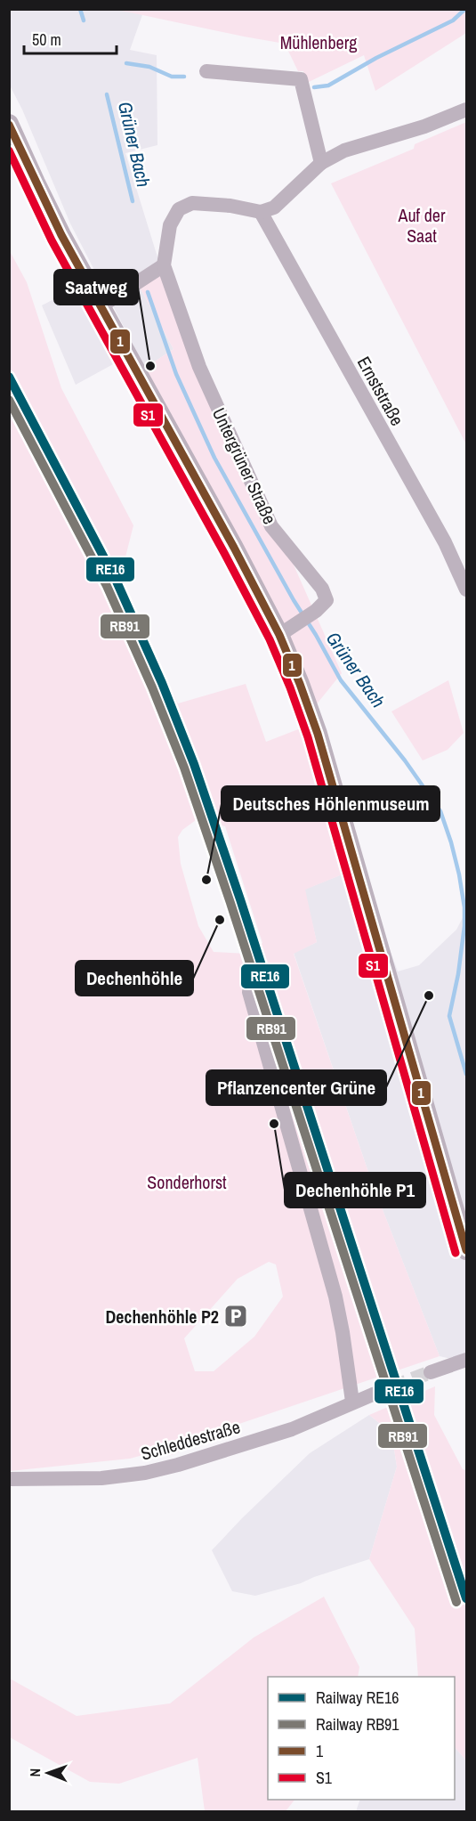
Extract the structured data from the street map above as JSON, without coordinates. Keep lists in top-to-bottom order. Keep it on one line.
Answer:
{"streets":{"street":["Ernststraße","Untergrüner Straße","Schleddestraße"]},"water":["Grüner Bach"],"parks":["Mühlenberg","Auf der Saat","Sonderhorst"],"places":{"other":["Saatweg","Deutsches Höhlenmuseum","Dechenhöhle","Pflanzencenter Grüne","Dechenhöhle P1"],"parking":["Dechenhöhle P2"]},"lines":["transit line 1","transit line S1","rail line RE16","rail line RB91"],"legend":["Railway RE16","Railway RB91","1","S1"],"scale_bar":"50 m","north":"left"}
